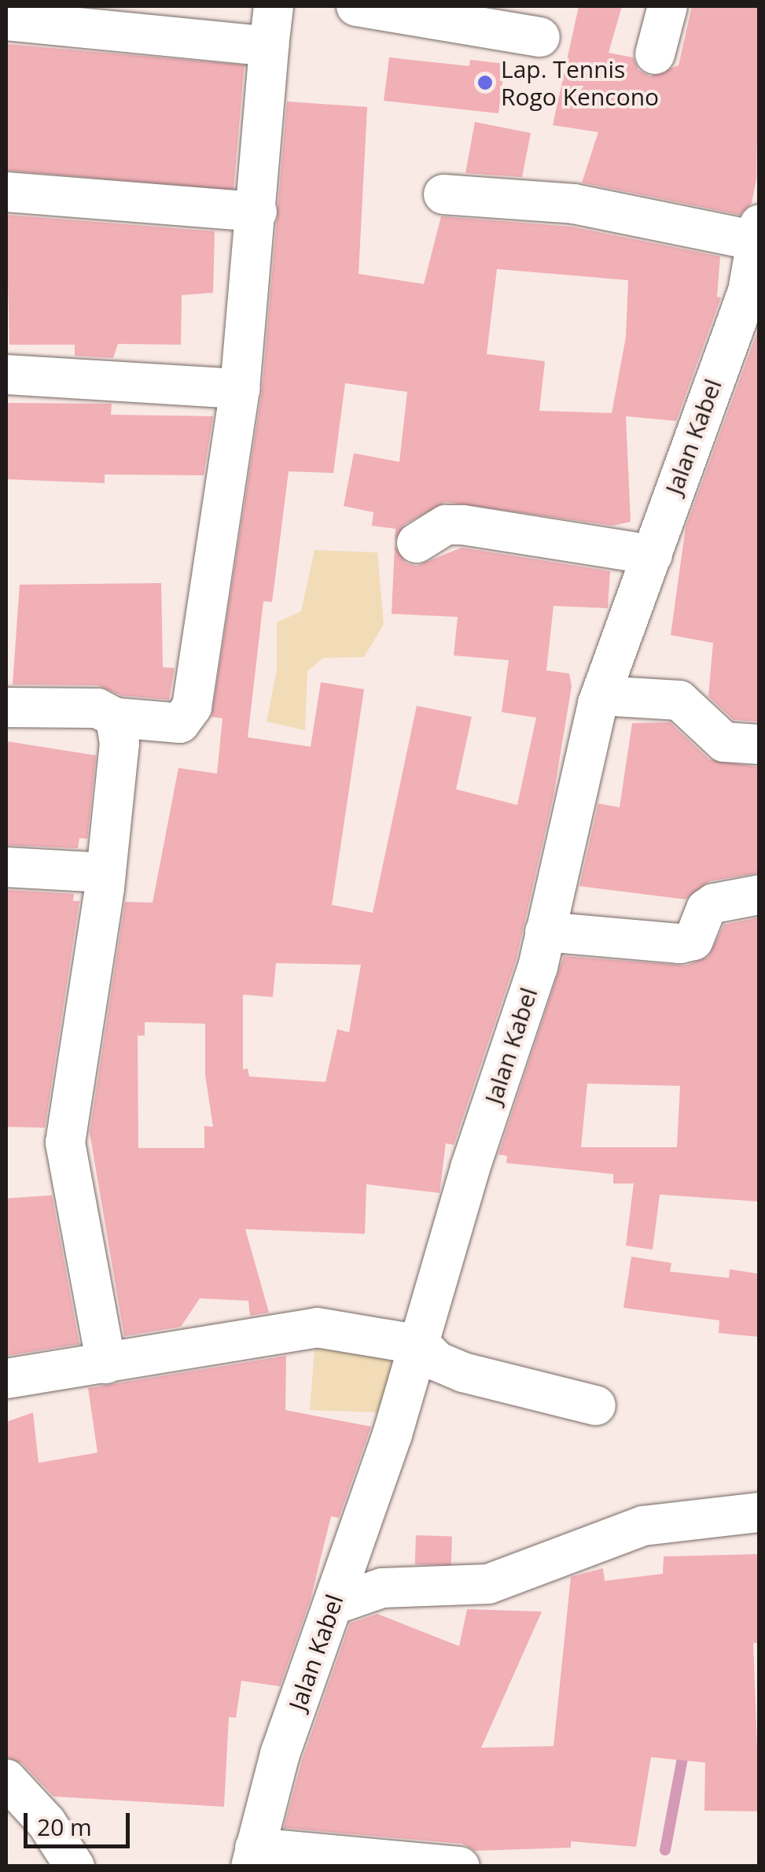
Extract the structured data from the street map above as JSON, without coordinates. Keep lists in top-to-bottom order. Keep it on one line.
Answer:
{"streets":{"street":["Jalan Kabel"]},"places":["Lap. Tennis Rogo Kencono"],"scale_bar":"20 m"}
